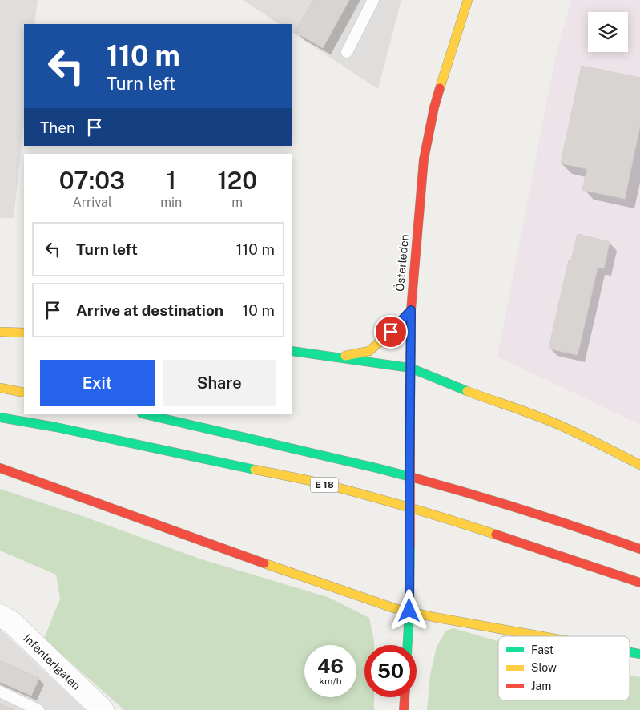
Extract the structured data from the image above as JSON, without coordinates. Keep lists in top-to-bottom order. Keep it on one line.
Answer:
{"streets":{"main road":["Österleden","E 18"],"street":["Infanterigatan"]},"legend":["Fast","Slow","Jam"],"page":{"turn":["110 m","Turn left"],"then":"Then","eta":["07:03","Arrival","1","min","120","m"],"list":[{"name":"Turn left","value":"110 m"},{"name":"Arrive at destination","value":"10 m"}],"buttons":["Exit","Share"],"speed":"46 km/h","limit":"50"}}
